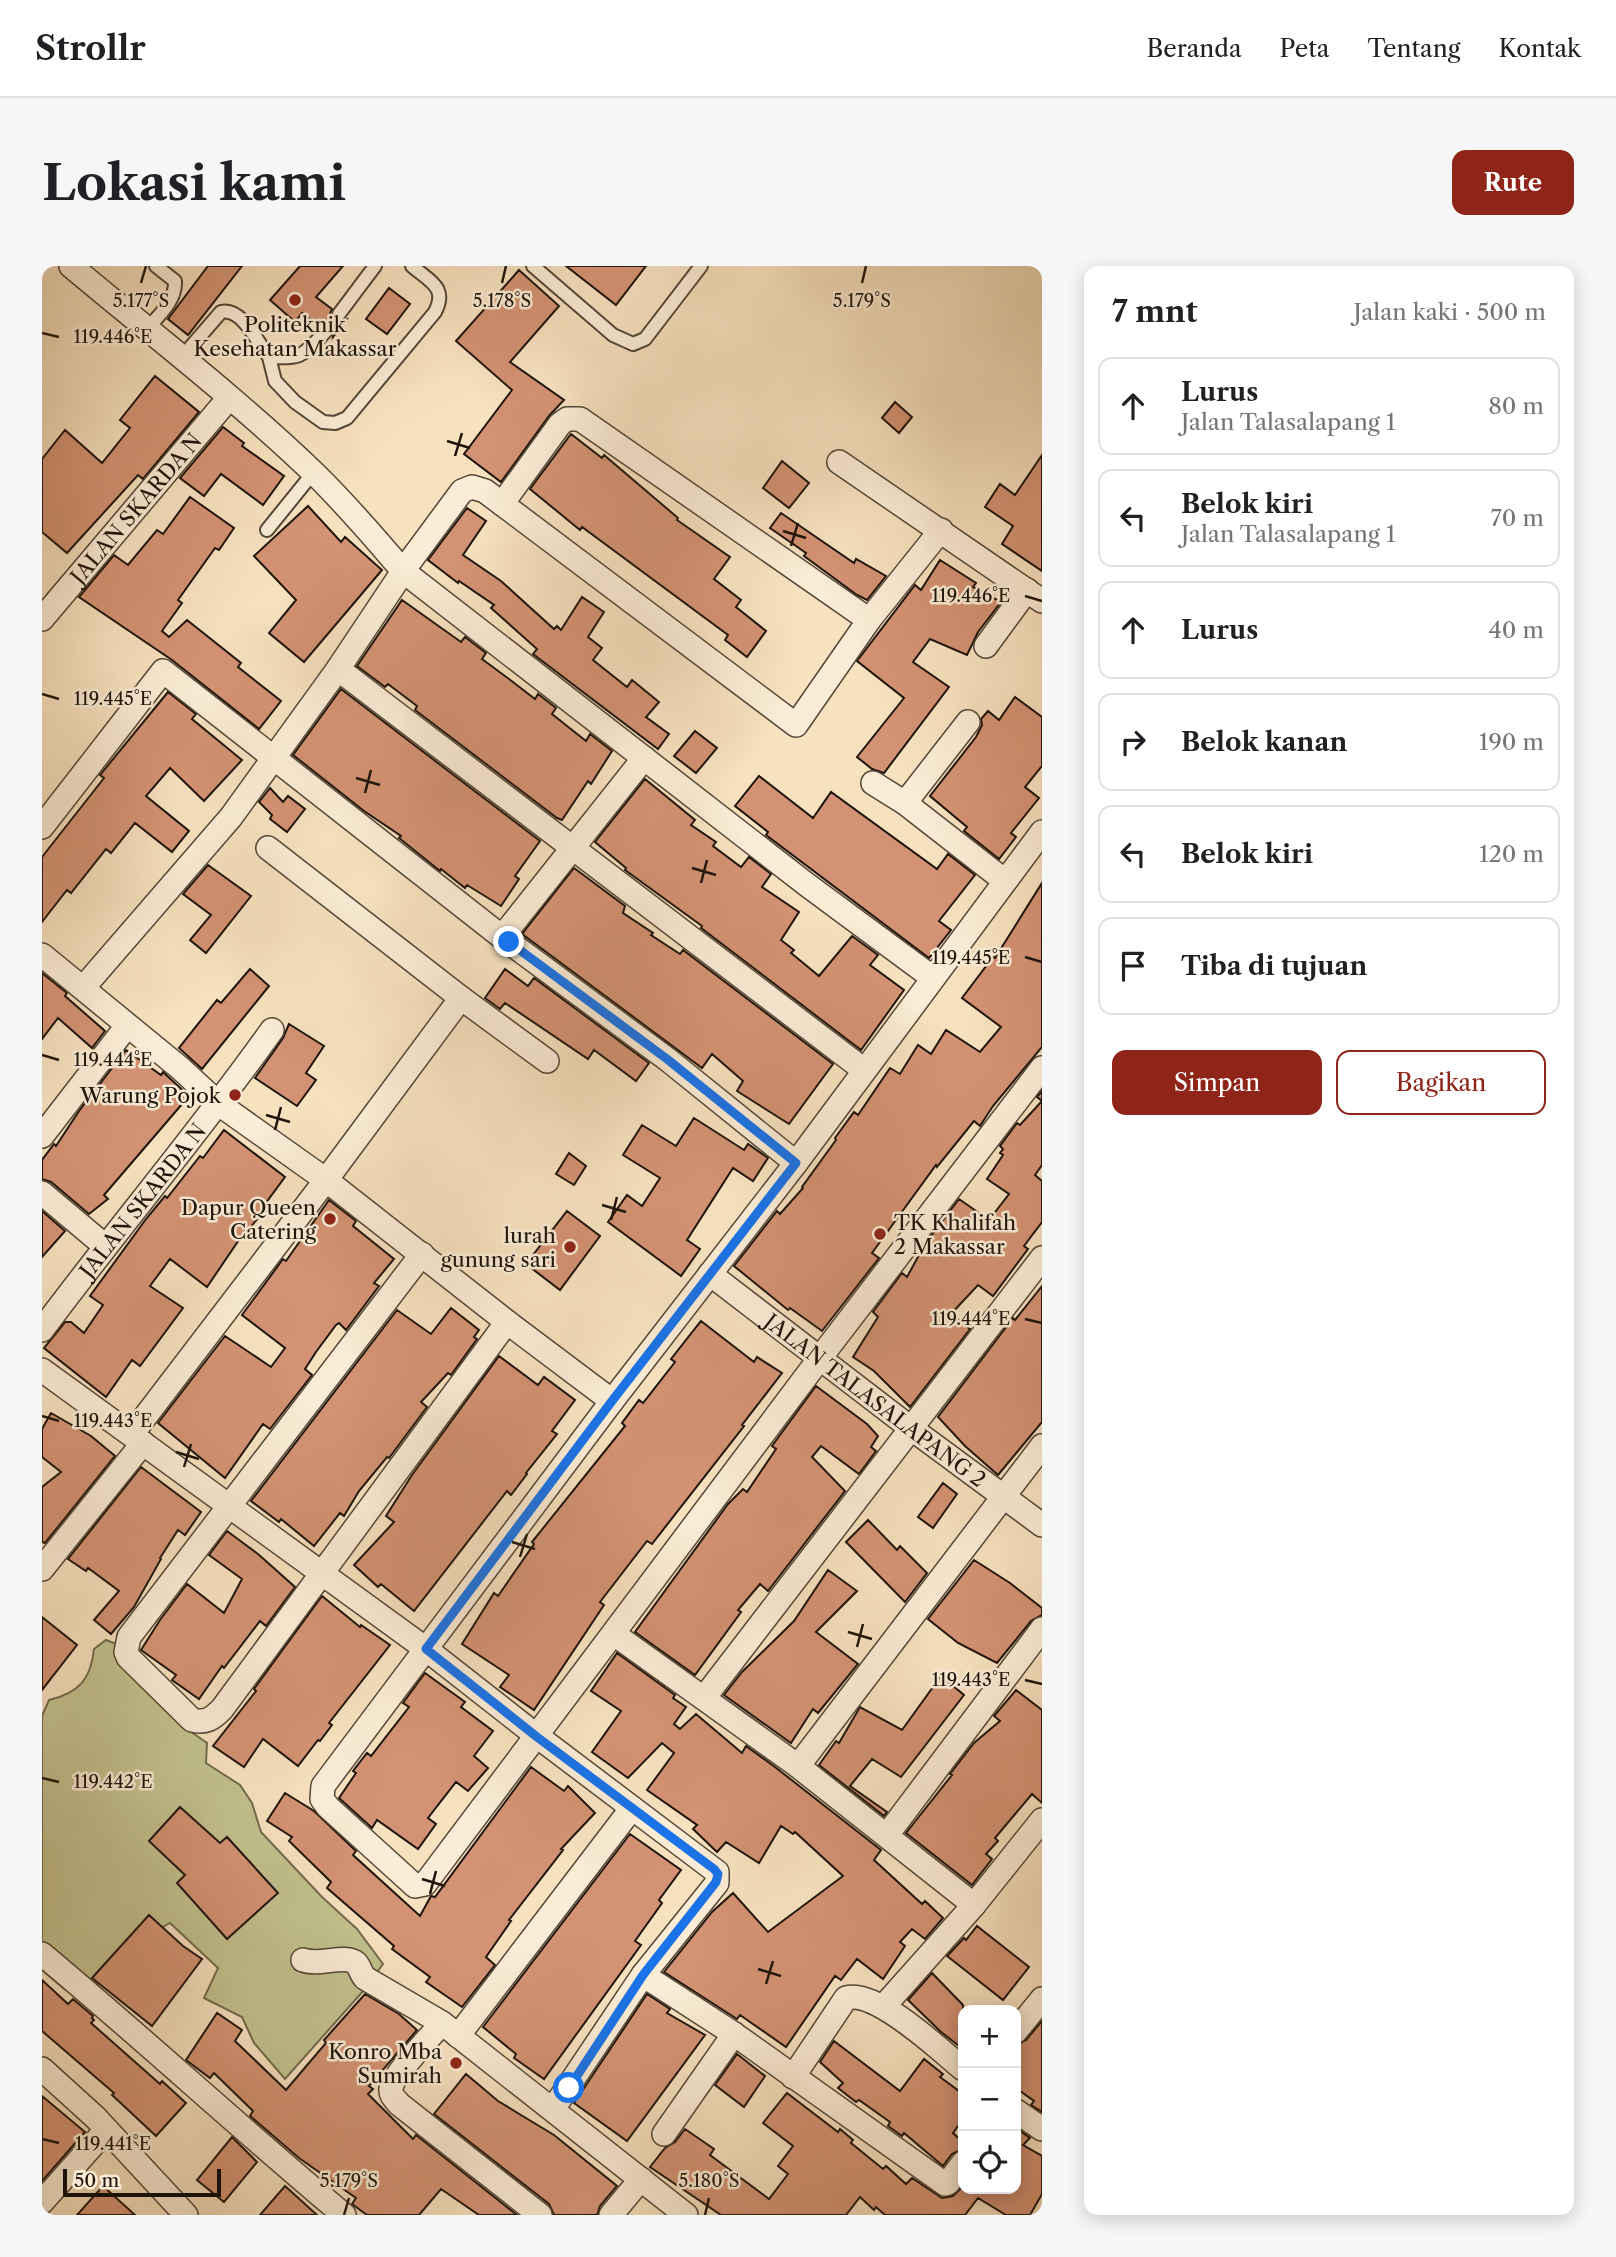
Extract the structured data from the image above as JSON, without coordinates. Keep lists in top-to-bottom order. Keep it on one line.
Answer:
{"streets":{"street":["JALAN SKARDA N","JALAN TALASALAPANG 2"]},"places":["Politeknik Kesehatan Makassar","Warung Pojok","Dapur Queen Catering","TK Khalifah 2 Makassar","lurah gunung sari","Konro Mba Sumirah"],"scale_bar":"50 m","page":{"header":"Strollr","nav":["Beranda","Peta","Tentang","Kontak"],"buttons":["Rute",["Simpan","Bagikan"]],"title":"Lokasi kami","heading":["7 mnt","Jalan kaki · 500 m"],"list":[["Lurus","Jalan Talasalapang 1","80 m"],["Belok kiri","Jalan Talasalapang 1","70 m"],["Lurus","40 m"],["Belok kanan","190 m"],["Belok kiri","120 m"],"Tiba di tujuan"],"map_buttons":["+","−"],"scale":"50 m"},"coordinates":["5.178°S","5.177°S","5.179°S","119.446°E","119.445°E","119.444°E","119.443°E","119.442°E","119.441°E","5.180°S"]}
